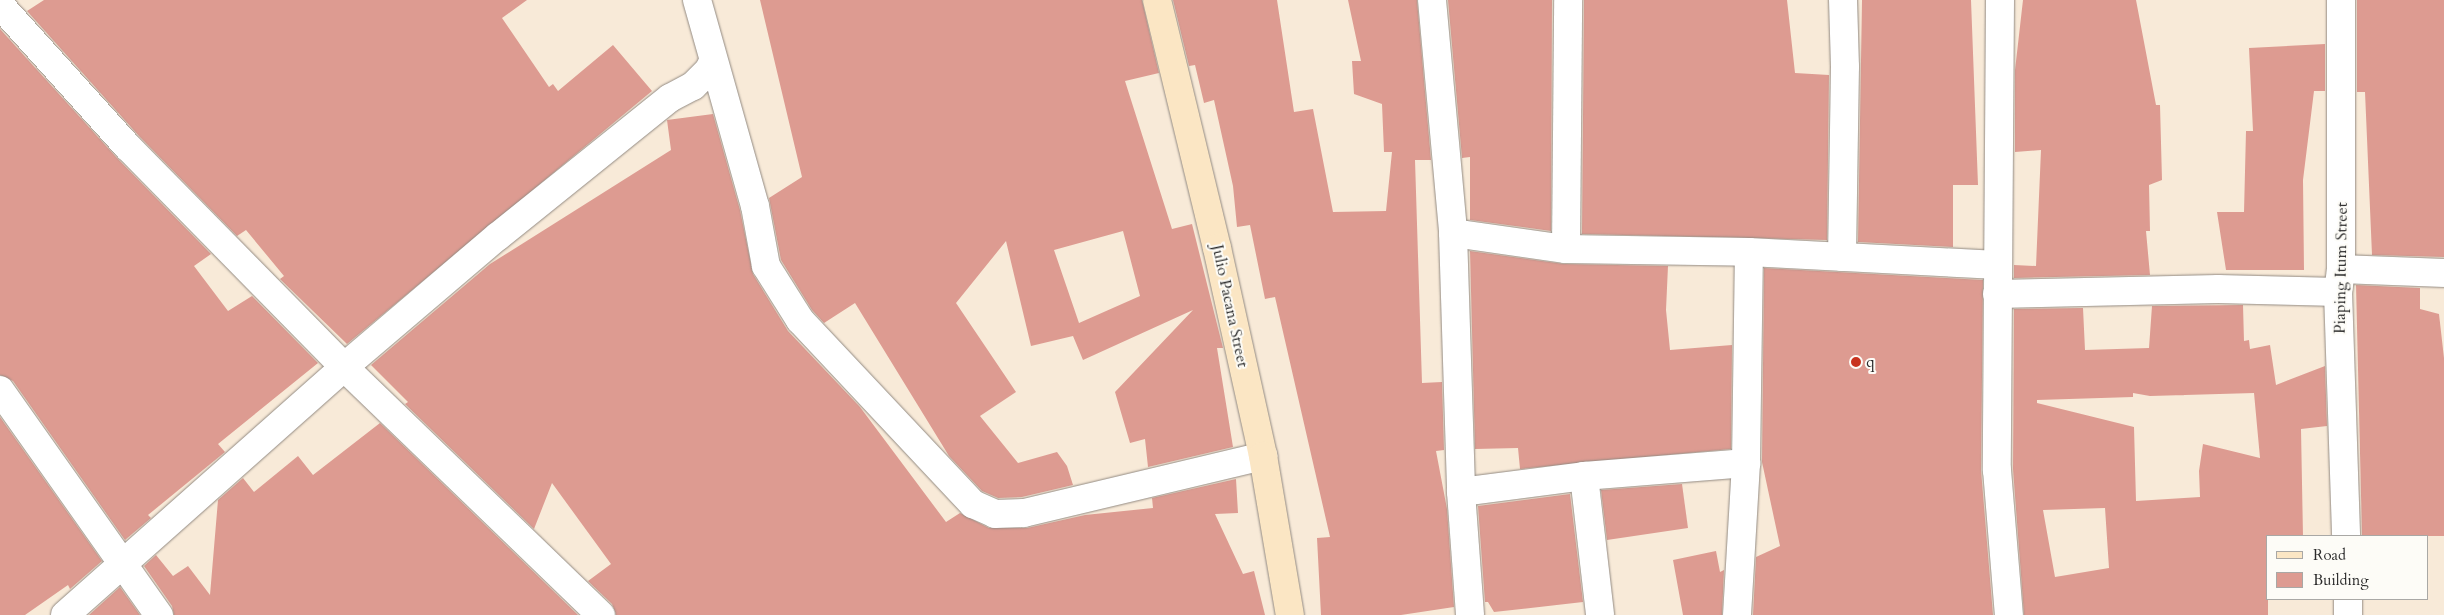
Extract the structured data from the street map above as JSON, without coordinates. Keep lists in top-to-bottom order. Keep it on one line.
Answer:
{"streets":{"street":["Piaping Itum Street","Julio Pacana Street"]},"places":["q"],"legend":["Road","Building"]}
